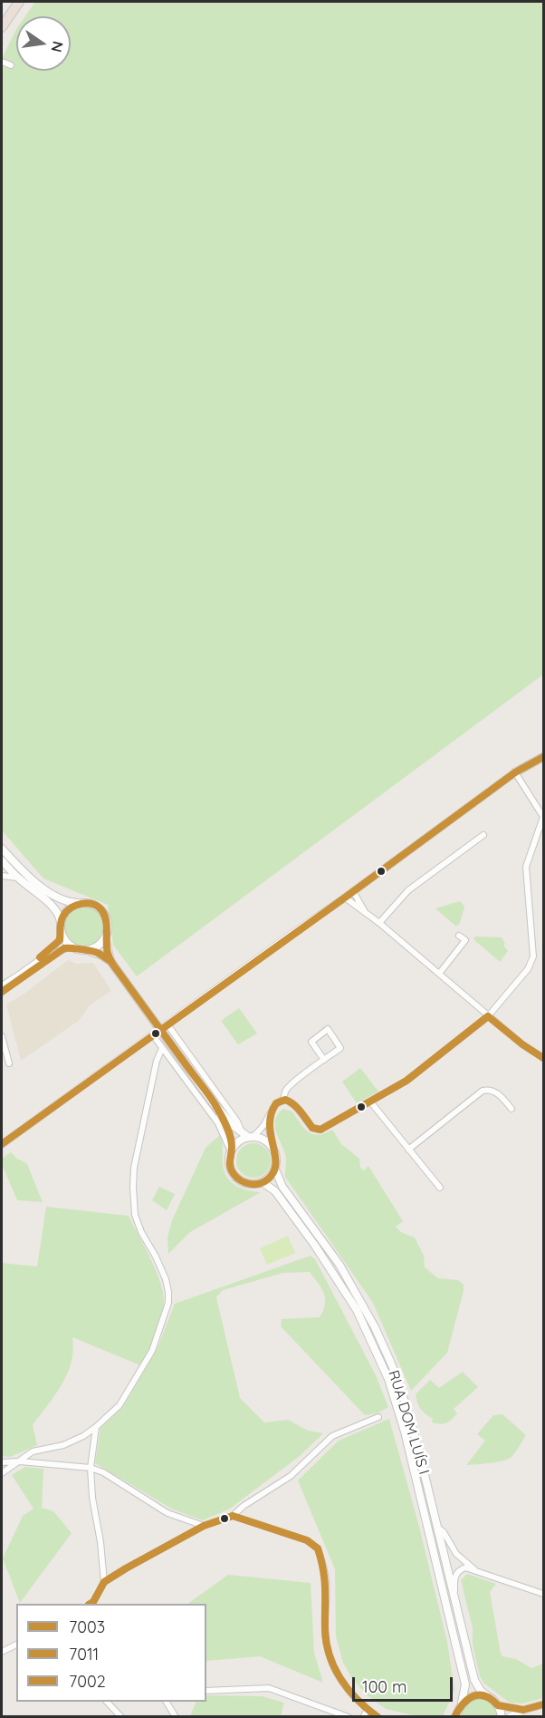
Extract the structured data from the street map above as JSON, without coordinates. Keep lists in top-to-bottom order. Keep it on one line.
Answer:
{"streets":{"main road":["RUA DOM LUÍS I"]},"lines":["transit line 7002","transit line 7011","transit line 7003"],"legend":["7003","7011","7002"],"scale_bar":"100 m","north":"right"}
